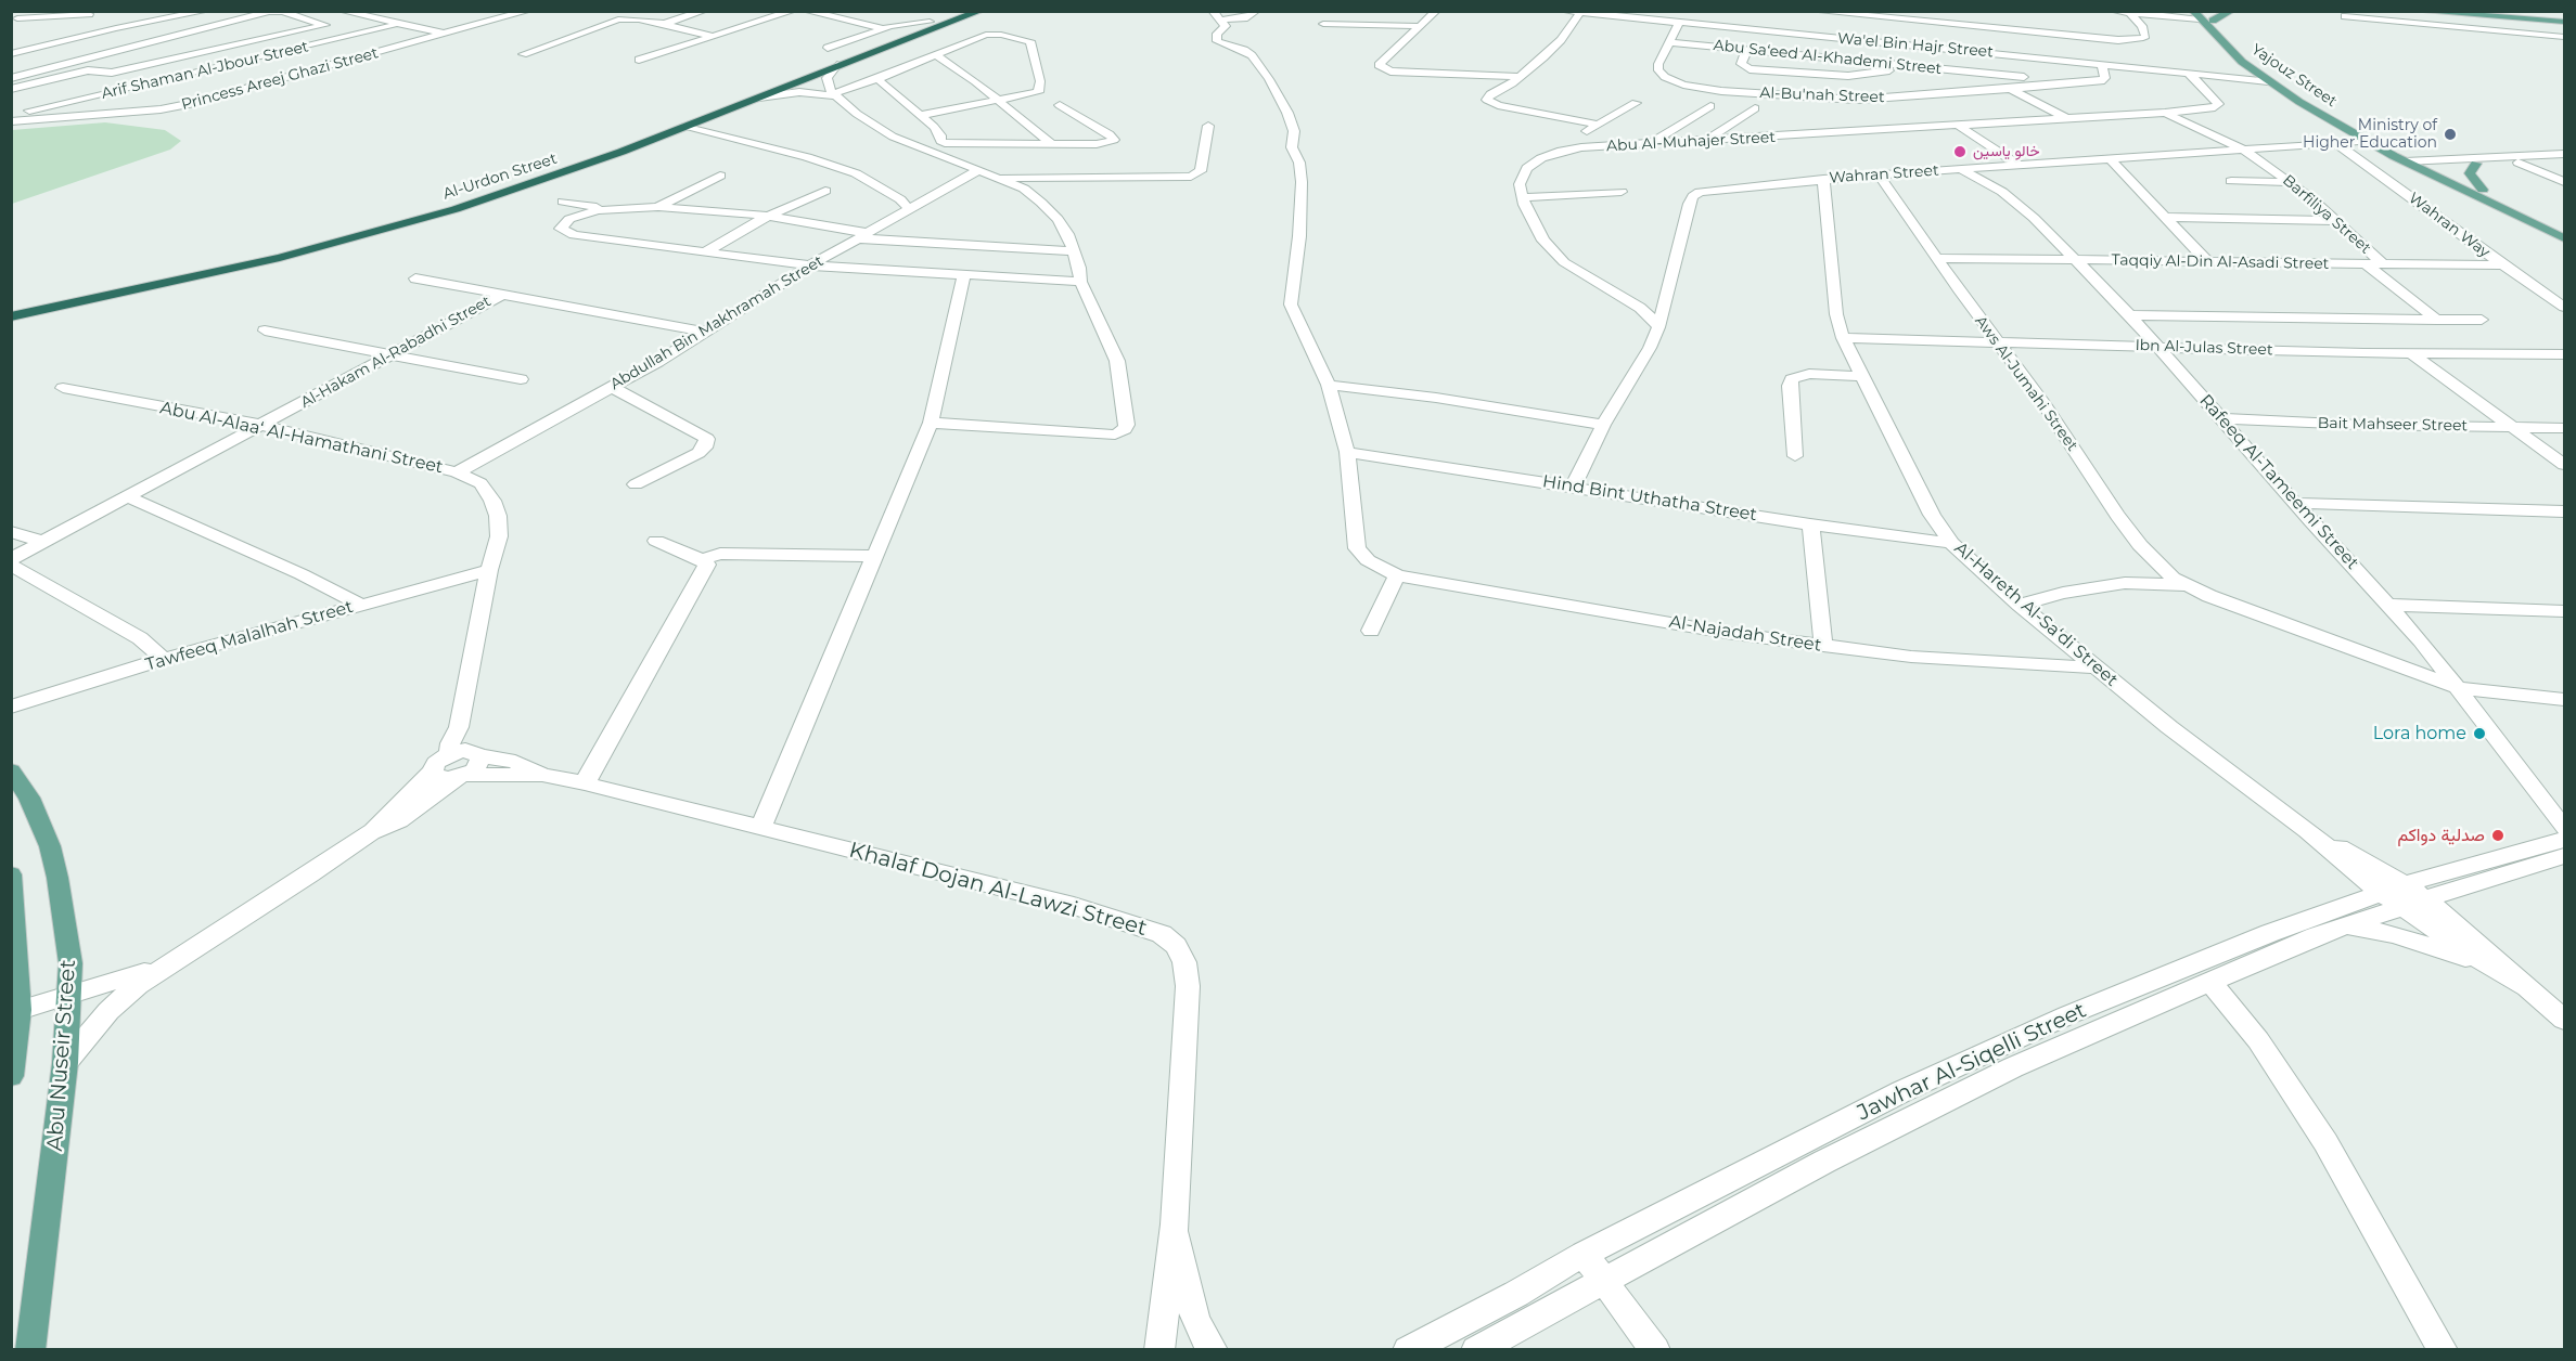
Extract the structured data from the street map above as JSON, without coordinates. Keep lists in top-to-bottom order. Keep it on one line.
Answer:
{"streets":{"highway":["Al-Urdon Street"],"main road":["Yajouz Street","Abu Nuseir Street"],"street":["Wa'el Bin Hajr Street","Abu Sa‘eed Al-Khademi Street","Arif Shaman Al-Jbour Street","Princess Areej Ghazi Street","Al-Bu'nah Street","Abu Al-Muhajer Street","Wahran Street","Barfiliya Street","Wahran Way","Taqqiy Al-Din Al-Asadi Street","Abdullah Bin Makhramah Street","Ibn Al-Julas Street","Al-Hakam Al-Rabadhi Street","Aws Al-Jumahi Street","Bait Mahseer Street","Abu Al-Alaa‘ Al-Hamathani Street","Rafeeq Al-Tameemi Street","Hind Bint Uthatha Street","Al-Hareth Al-Sa‘di Street","Al-Najadah Street","Tawfeeq Malalhah Street","Khalaf Dojan Al-Lawzi Street","Jawhar Al-Siqelli Street"]},"crossings":[["Wa'el Bin Hajr Street","Yajouz Street"],["Wa'el Bin Hajr Street","Al-Bu'nah Street"],["Wa'el Bin Hajr Street","Abu Al-Muhajer Street"],["Abu Sa‘eed Al-Khademi Street","Al-Bu'nah Street"],["Abu Sa‘eed Al-Khademi Street","Abu Al-Muhajer Street"],["Arif Shaman Al-Jbour Street","Princess Areej Ghazi Street"],["Yajouz Street","Wahran Street"],["Abu Al-Muhajer Street","Barfiliya Street"],["Wahran Street","Barfiliya Street"],["Wahran Street","Wahran Way"],["Wahran Street","Aws Al-Jumahi Street"],["Wahran Street","Rafeeq Al-Tameemi Street"],["Wahran Street","Al-Hareth Al-Sa‘di Street"],["Barfiliya Street","Taqqiy Al-Din Al-Asadi Street"],["Wahran Way","Taqqiy Al-Din Al-Asadi Street"],["Taqqiy Al-Din Al-Asadi Street","Aws Al-Jumahi Street"],["Taqqiy Al-Din Al-Asadi Street","Rafeeq Al-Tameemi Street"],["Abdullah Bin Makhramah Street","Abu Al-Alaa‘ Al-Hamathani Street"],["Ibn Al-Julas Street","Aws Al-Jumahi Street"],["Ibn Al-Julas Street","Rafeeq Al-Tameemi Street"],["Ibn Al-Julas Street","Al-Hareth Al-Sa‘di Street"],["Al-Hakam Al-Rabadhi Street","Abu Al-Alaa‘ Al-Hamathani Street"],["Aws Al-Jumahi Street","Rafeeq Al-Tameemi Street"],["Aws Al-Jumahi Street","Al-Hareth Al-Sa‘di Street"],["Bait Mahseer Street","Rafeeq Al-Tameemi Street"],["Abu Al-Alaa‘ Al-Hamathani Street","Tawfeeq Malalhah Street"],["Abu Al-Alaa‘ Al-Hamathani Street","Khalaf Dojan Al-Lawzi Street"],["Hind Bint Uthatha Street","Al-Hareth Al-Sa‘di Street"],["Hind Bint Uthatha Street","Al-Najadah Street"],["Al-Hareth Al-Sa‘di Street","Al-Najadah Street"],["Al-Hareth Al-Sa‘di Street","Jawhar Al-Siqelli Street"]],"places":["Ministry of Higher Education","خالو ياسين","Lora home","صدلية دواكم"]}
